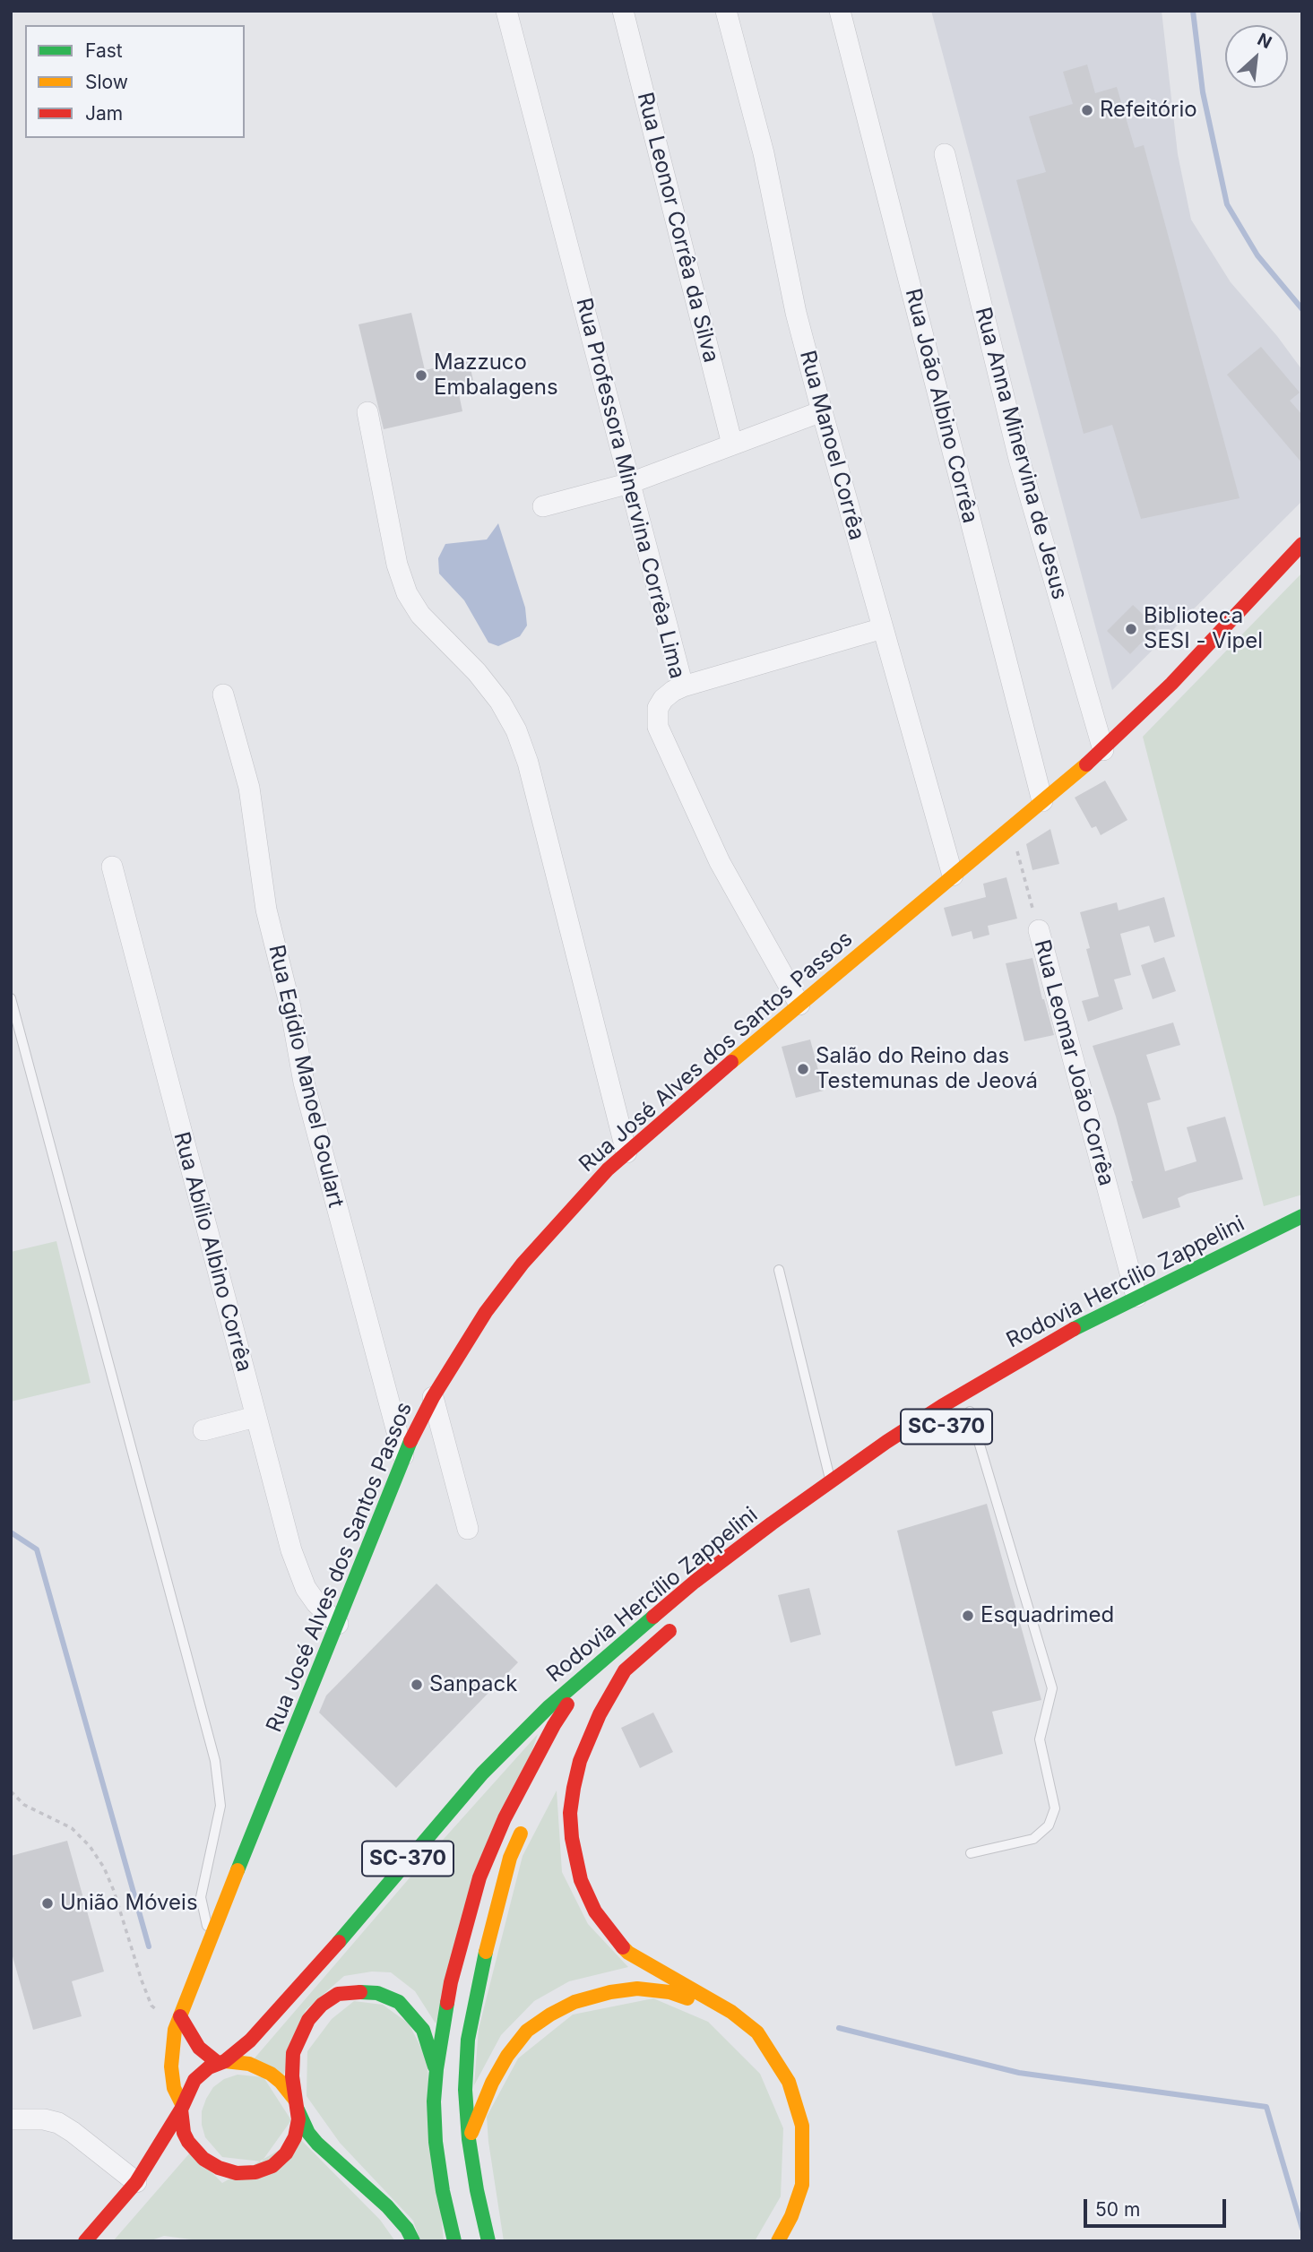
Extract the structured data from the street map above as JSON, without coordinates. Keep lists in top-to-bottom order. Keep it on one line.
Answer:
{"streets":{"main road":["Rua José Alves dos Santos Passos","Rodovia Hercílio Zappelini","SC-370"],"street":["Rua Leonor Corrêa da Silva","Rua João Albino Corrêa","Rua Manoel Corrêa","Rua Anna Minervina de Jesus","Rua Professora Minervina Corrêa Lima","Rua Leomar João Corrêa","Rua Egídio Manoel Goulart","Rua Abílio Albino Corrêa"]},"crossings":[["Rua João Albino Corrêa","Rua José Alves dos Santos Passos"],["Rua Manoel Corrêa","Rua José Alves dos Santos Passos"],["Rua Anna Minervina de Jesus","Rua José Alves dos Santos Passos"],["Rua Professora Minervina Corrêa Lima","Rua José Alves dos Santos Passos"],["Rua José Alves dos Santos Passos","Rua Leomar João Corrêa"],["Rua José Alves dos Santos Passos","Rua Egídio Manoel Goulart"],["Rua José Alves dos Santos Passos","Rua Abílio Albino Corrêa"],["Rua José Alves dos Santos Passos","Rodovia Hercílio Zappelini"],["Rua Leomar João Corrêa","Rodovia Hercílio Zappelini"],["Rodovia Hercílio Zappelini","SC-370"]],"places":["Refeitório","Mazzuco Embalagens","Biblioteca SESI - Vipel","Salão do Reino das Testemunas de Jeová","Esquadrimed","Sanpack","União Móveis"],"legend":["Fast","Slow","Jam"],"scale_bar":"50 m","north":"top right"}
